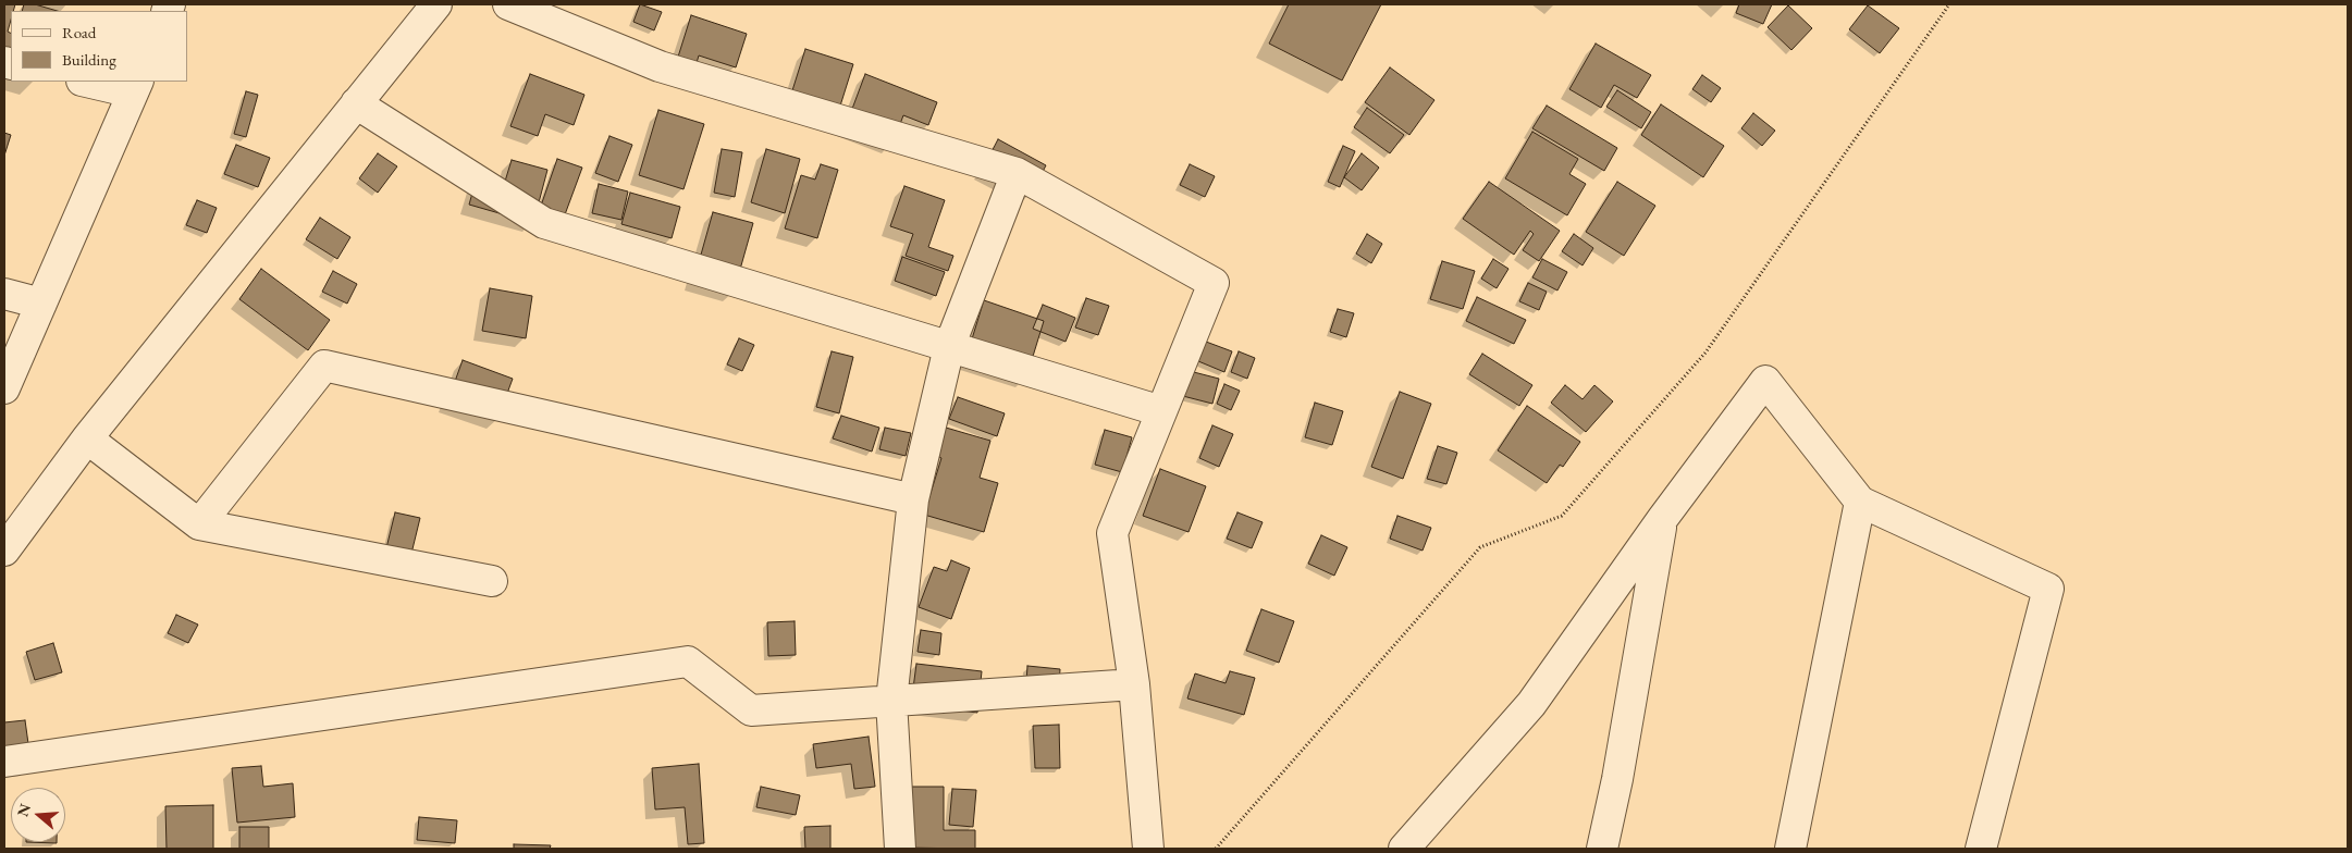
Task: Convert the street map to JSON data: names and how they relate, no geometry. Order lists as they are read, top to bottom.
{
  "legend": ["Road", "Building"],
  "north": "left"
}
